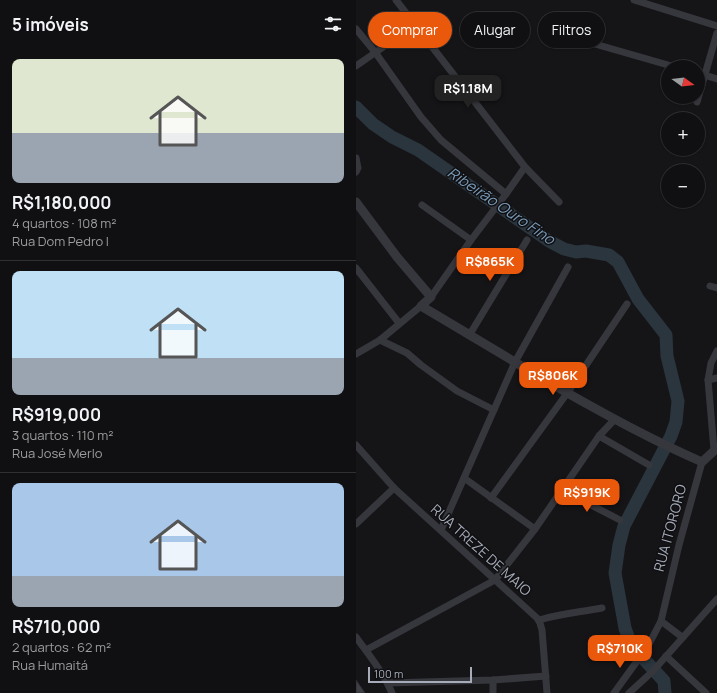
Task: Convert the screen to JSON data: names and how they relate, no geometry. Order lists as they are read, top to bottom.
{
  "streets": {
    "street": ["RUA ITORORO", "RUA TREZE DE MAIO"]
  },
  "water": ["Ribeirão Ouro Fino"],
  "scale_bar": "100 m",
  "north": "right",
  "page": {
    "heading": "5 imóveis",
    "chip": ["Comprar", "Alugar", "Filtros"],
    "list": [
      {
        "name": "R$1,180,000",
        "note": "4 quartos · 108 m² · Rua Dom Pedro I"
      },
      {
        "name": "R$919,000",
        "note": "3 quartos · 110 m² · Rua José Merlo"
      },
      {
        "name": "R$710,000",
        "note": "2 quartos · 62 m² · Rua Humaitá"
      }
    ],
    "map_buttons": ["+", "−"],
    "price": [
      "R$1.18M",
      "R$865K",
      "R$806K",
      "R$919K",
      "R$710K"
    ],
    "scale": "100 m"
  }
}
